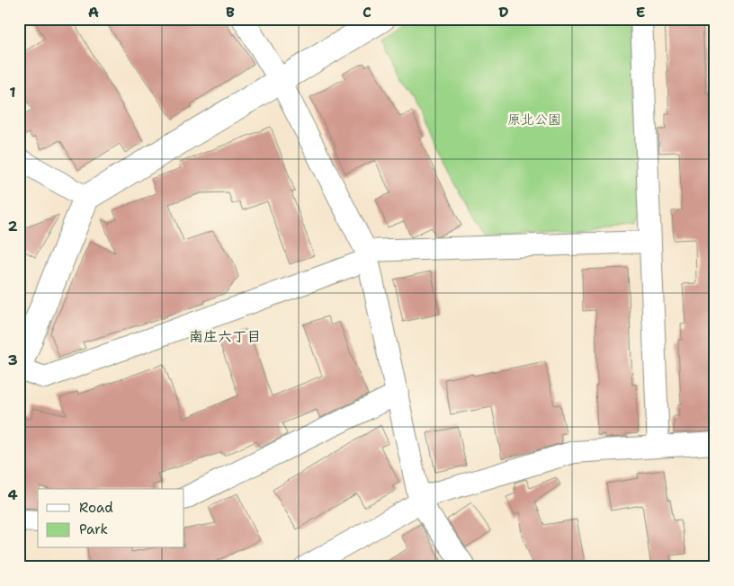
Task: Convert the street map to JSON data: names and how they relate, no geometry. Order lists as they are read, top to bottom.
{
  "districts": ["南庄六丁目"],
  "parks": ["原北公園"],
  "legend": ["Road", "Park"],
  "grid": {
    "columns": [
      "A",
      "B",
      "C",
      "D",
      "E"
    ],
    "rows": [
      "1",
      "2",
      "3",
      "4"
    ]
  }
}
